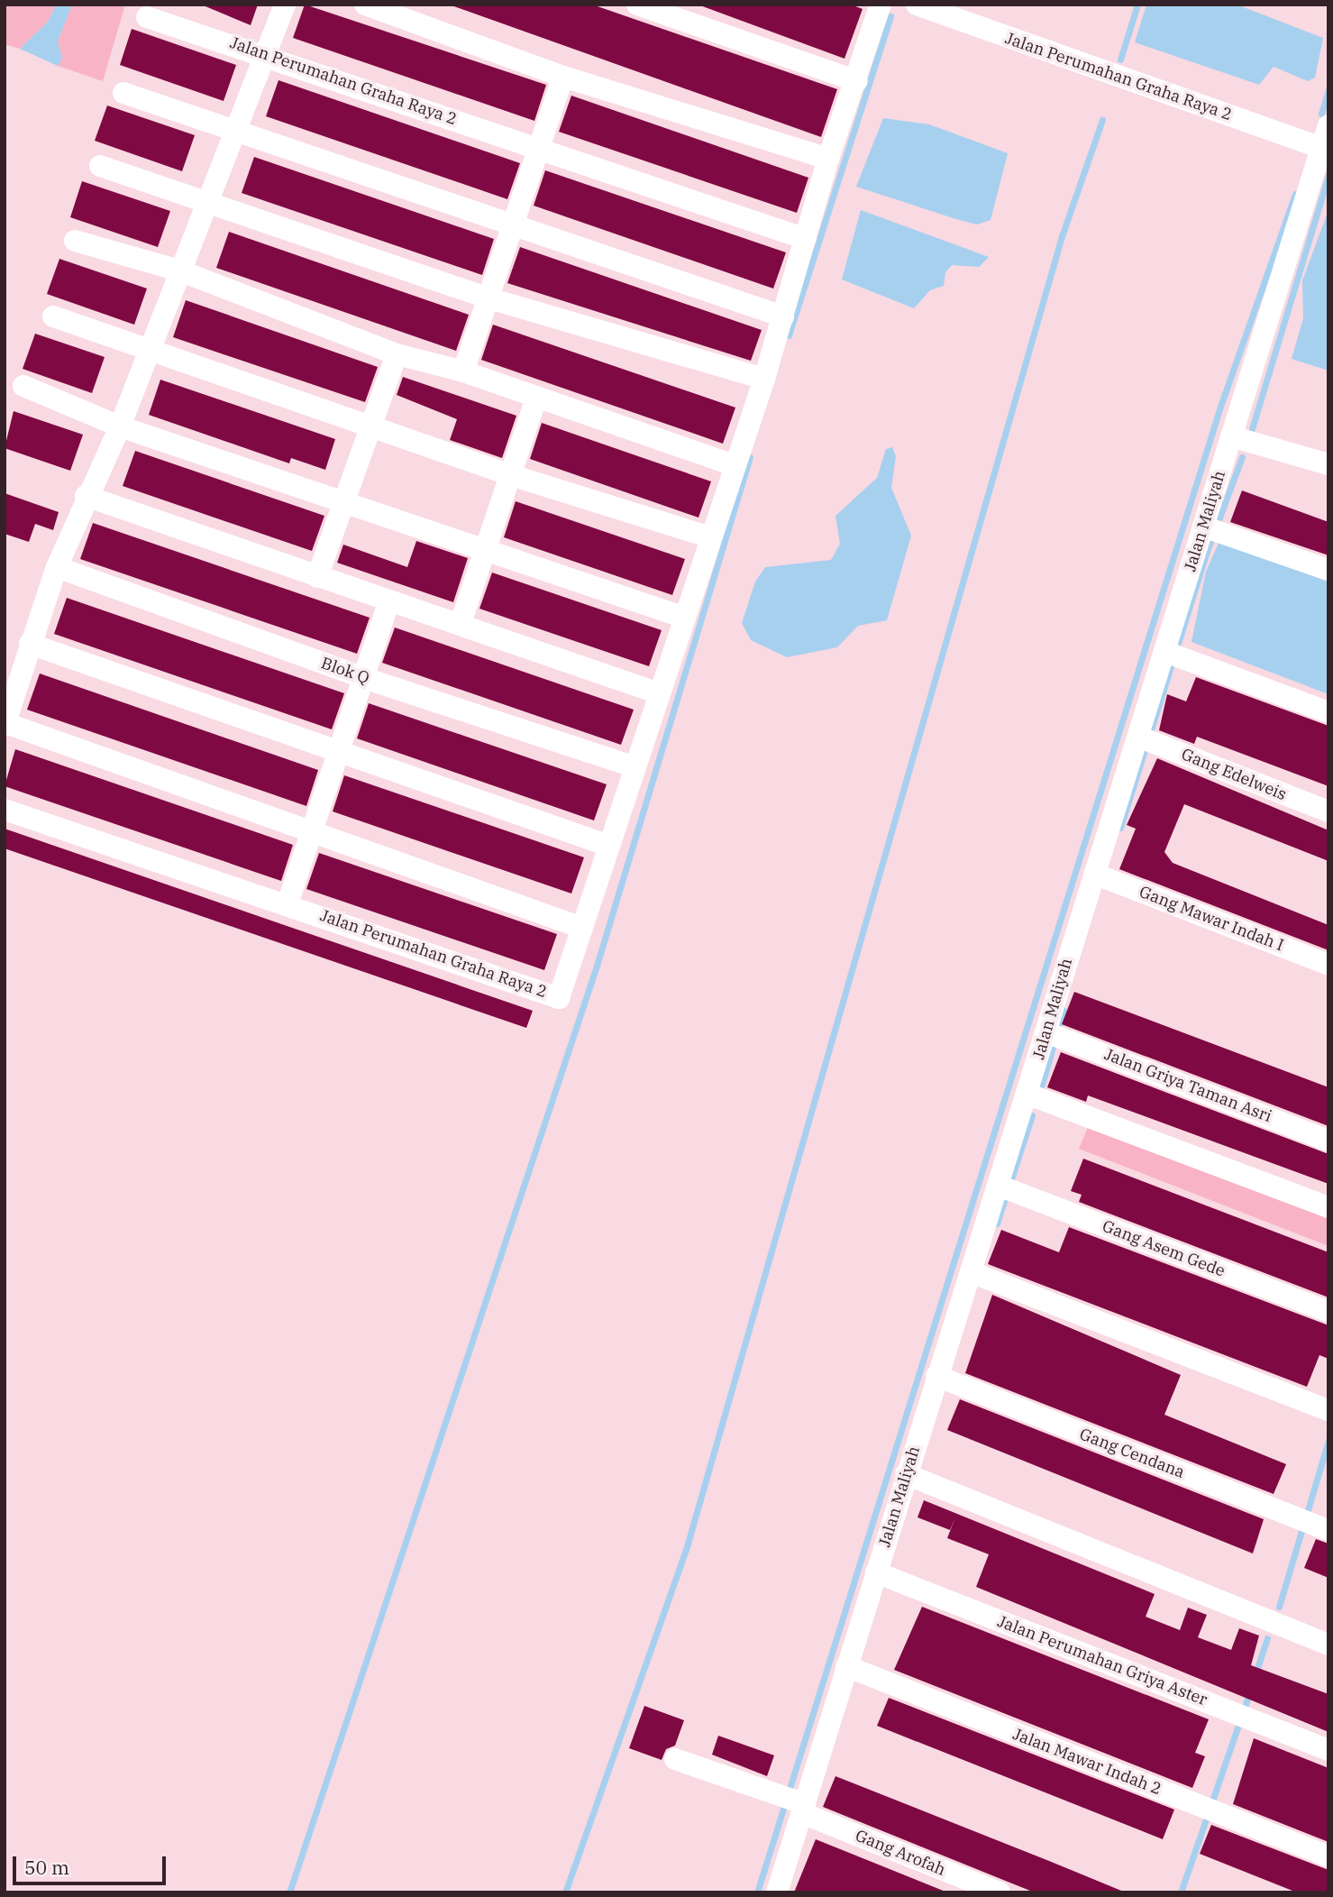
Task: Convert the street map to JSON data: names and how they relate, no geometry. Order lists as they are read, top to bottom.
{
  "streets": {
    "street": [
      "Jalan Perumahan Graha Raya 2",
      "Jalan Maliyah",
      "Blok Q",
      "Gang Edelweis",
      "Gang Mawar Indah I",
      "Jalan Griya Taman Asri",
      "Gang Asem Gede",
      "Gang Cendana",
      "Jalan Perumahan Griya Aster",
      "Jalan Mawar Indah 2",
      "Gang Arofah"
    ]
  },
  "crossings": [
    ["Jalan Perumahan Graha Raya 2", "Jalan Maliyah"],
    ["Jalan Perumahan Graha Raya 2", "Blok Q"],
    ["Jalan Maliyah", "Gang Edelweis"],
    ["Jalan Maliyah", "Gang Mawar Indah I"],
    ["Jalan Maliyah", "Jalan Griya Taman Asri"],
    ["Jalan Maliyah", "Gang Asem Gede"],
    ["Jalan Maliyah", "Gang Cendana"],
    ["Jalan Maliyah", "Jalan Perumahan Griya Aster"],
    ["Jalan Maliyah", "Jalan Mawar Indah 2"],
    ["Jalan Maliyah", "Gang Arofah"]
  ],
  "scale_bar": "50 m"
}
